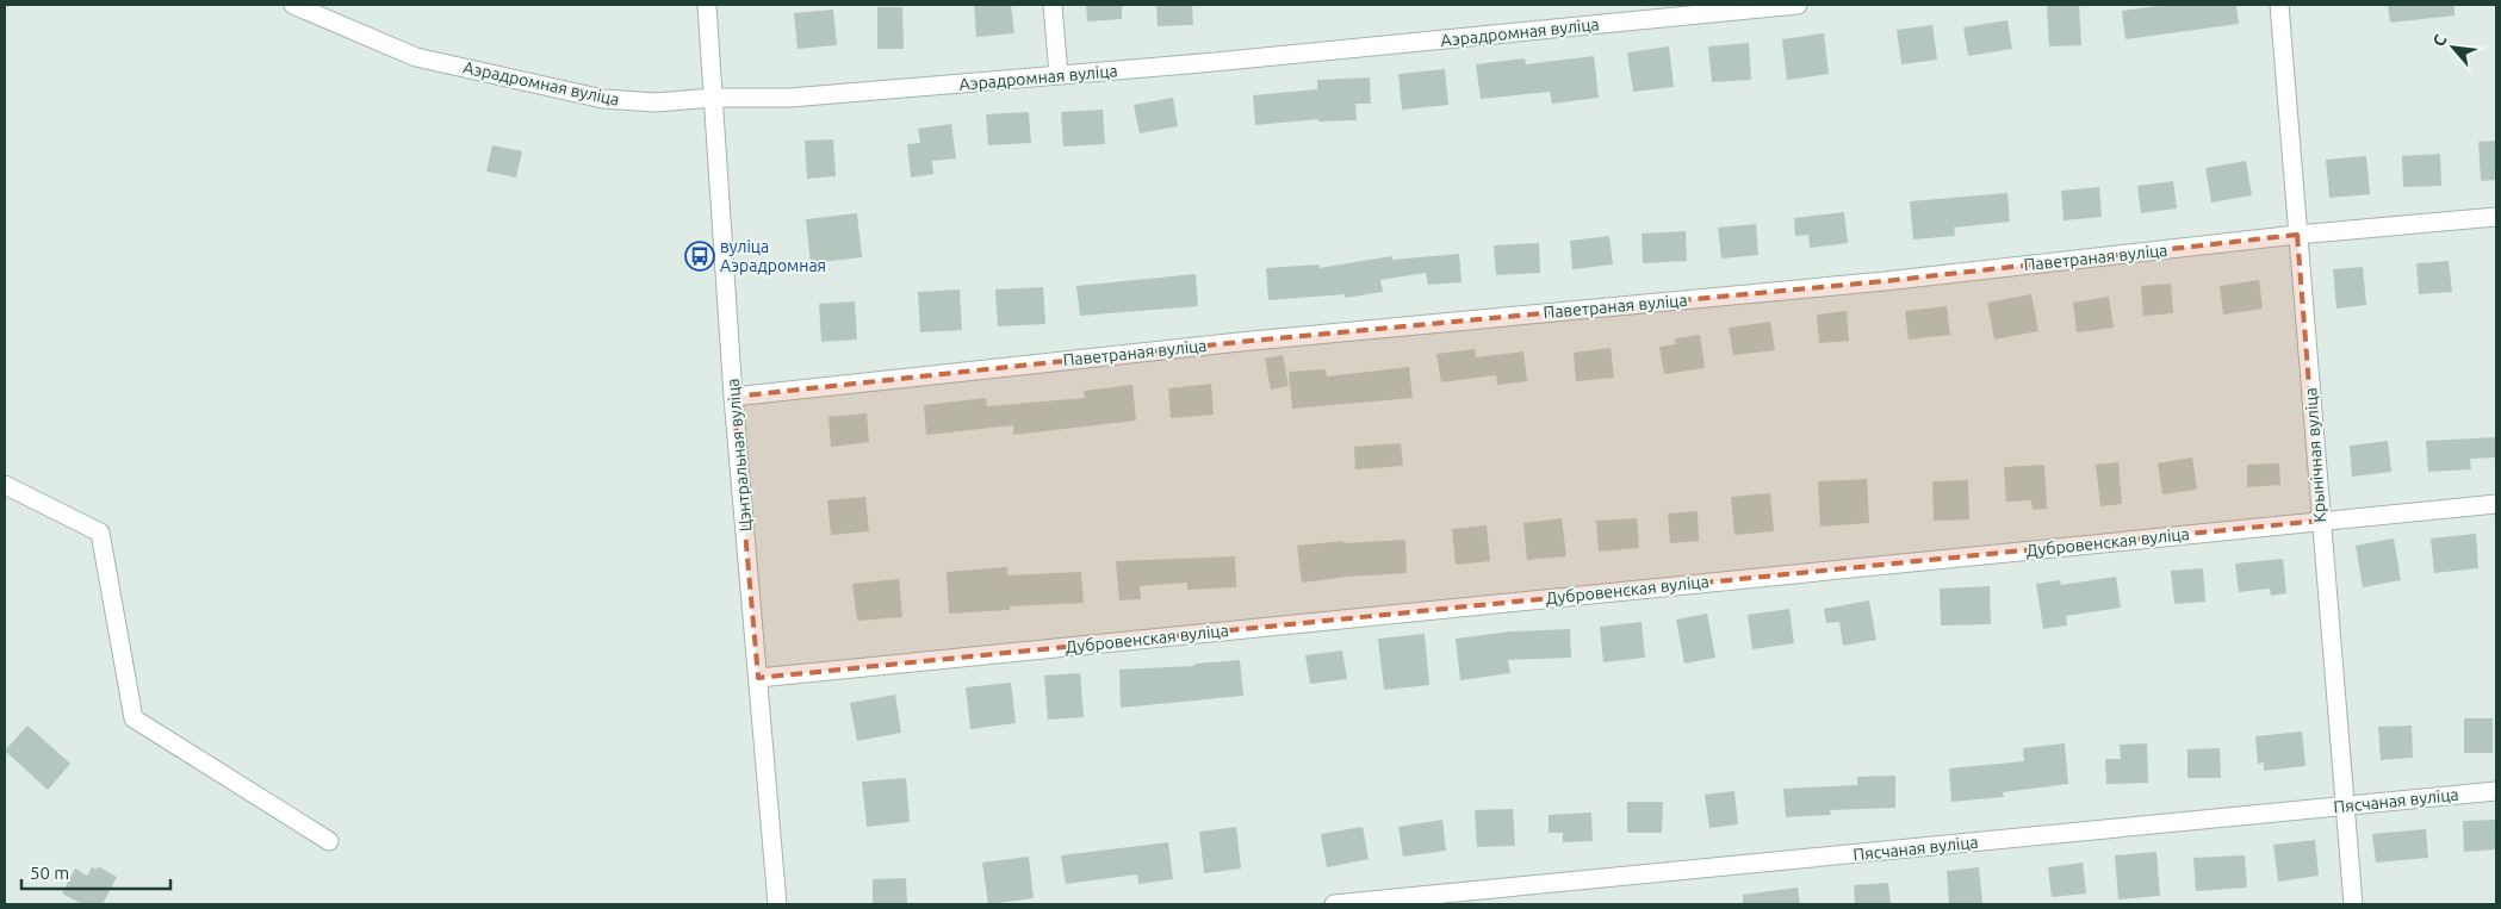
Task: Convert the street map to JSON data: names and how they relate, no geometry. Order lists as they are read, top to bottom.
{
  "streets": {
    "street": [
      "Аэрадромная вуліца",
      "Паветраная вуліца",
      "Цэнтральная вуліца",
      "Крынічная вуліца",
      "Дубровенская вуліца",
      "Пясчаная вуліца"
    ]
  },
  "crossings": [
    ["Аэрадромная вуліца", "Цэнтральная вуліца"],
    ["Паветраная вуліца", "Цэнтральная вуліца"],
    ["Паветраная вуліца", "Крынічная вуліца"],
    ["Цэнтральная вуліца", "Дубровенская вуліца"],
    ["Крынічная вуліца", "Дубровенская вуліца"],
    ["Крынічная вуліца", "Пясчаная вуліца"]
  ],
  "places": {
    "bus stop": ["вуліца Аэрадромная"]
  },
  "scale_bar": "50 m",
  "north": "top left"
}
